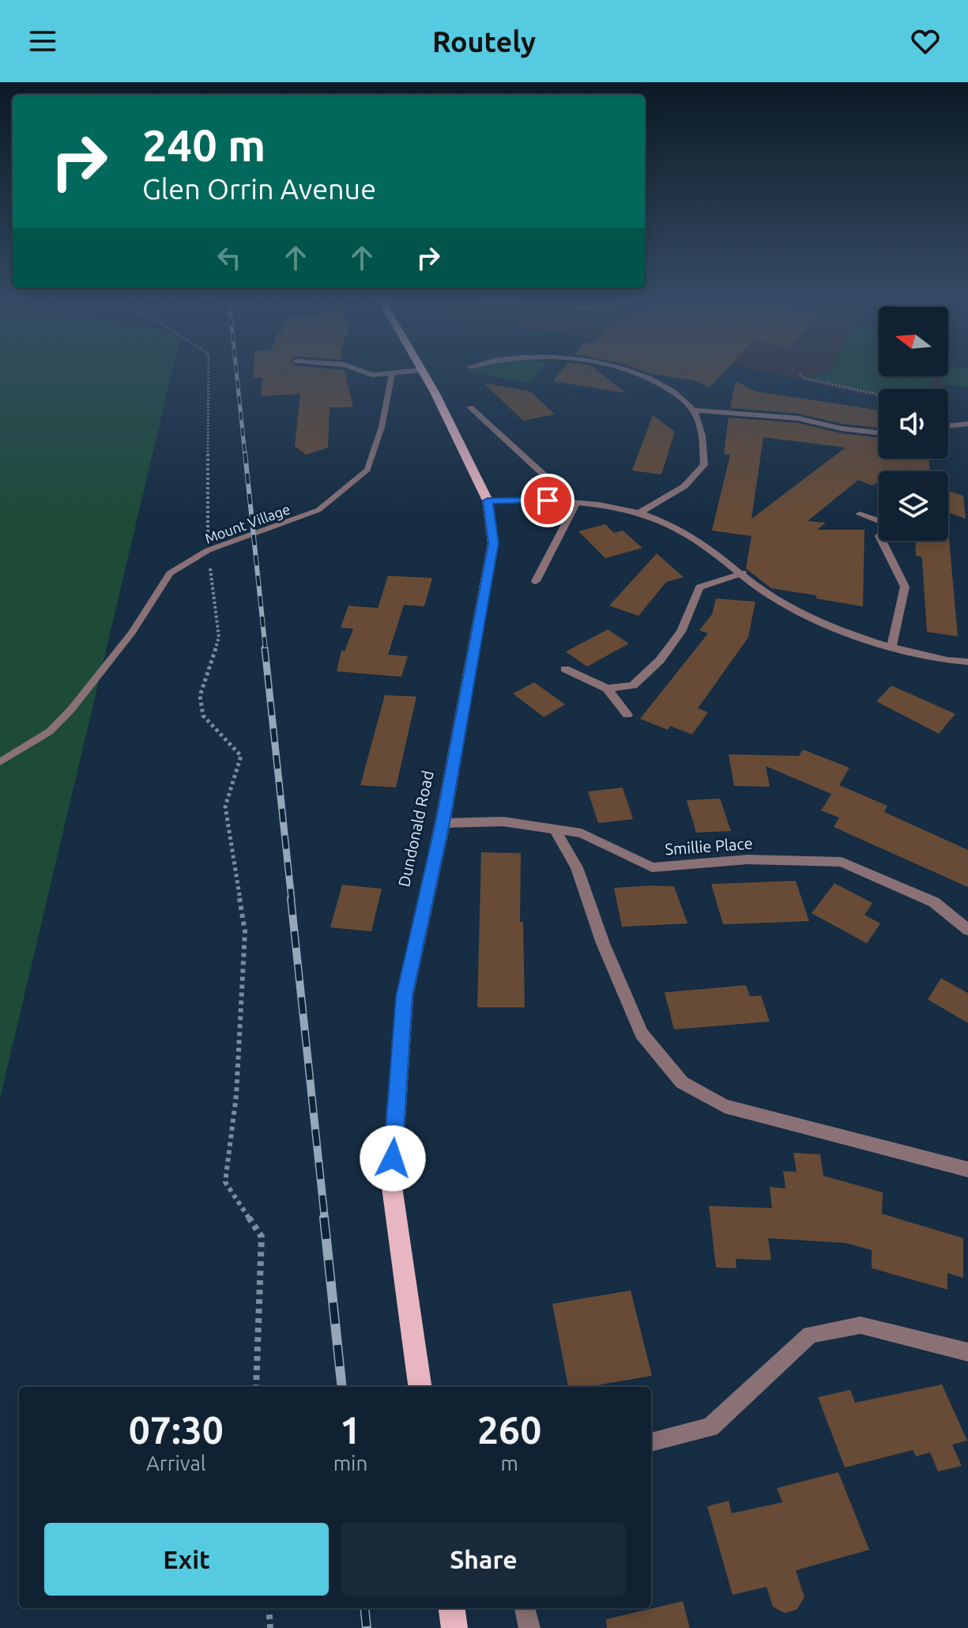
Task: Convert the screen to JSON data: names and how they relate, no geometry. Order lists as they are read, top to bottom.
{
  "streets": {
    "main road": ["Dundonald Road"],
    "street": ["Smillie Place"],
    "lane": ["Mount Village"]
  },
  "crossings": [
    ["Dundonald Road", "Smillie Place"]
  ],
  "north": "left",
  "page": {
    "header": "Routely",
    "turn": ["240 m", "Glen Orrin Avenue"],
    "eta": [
      "07:30",
      "Arrival",
      "1",
      "min",
      "260",
      "m"
    ],
    "buttons": ["Exit", "Share"]
  }
}
